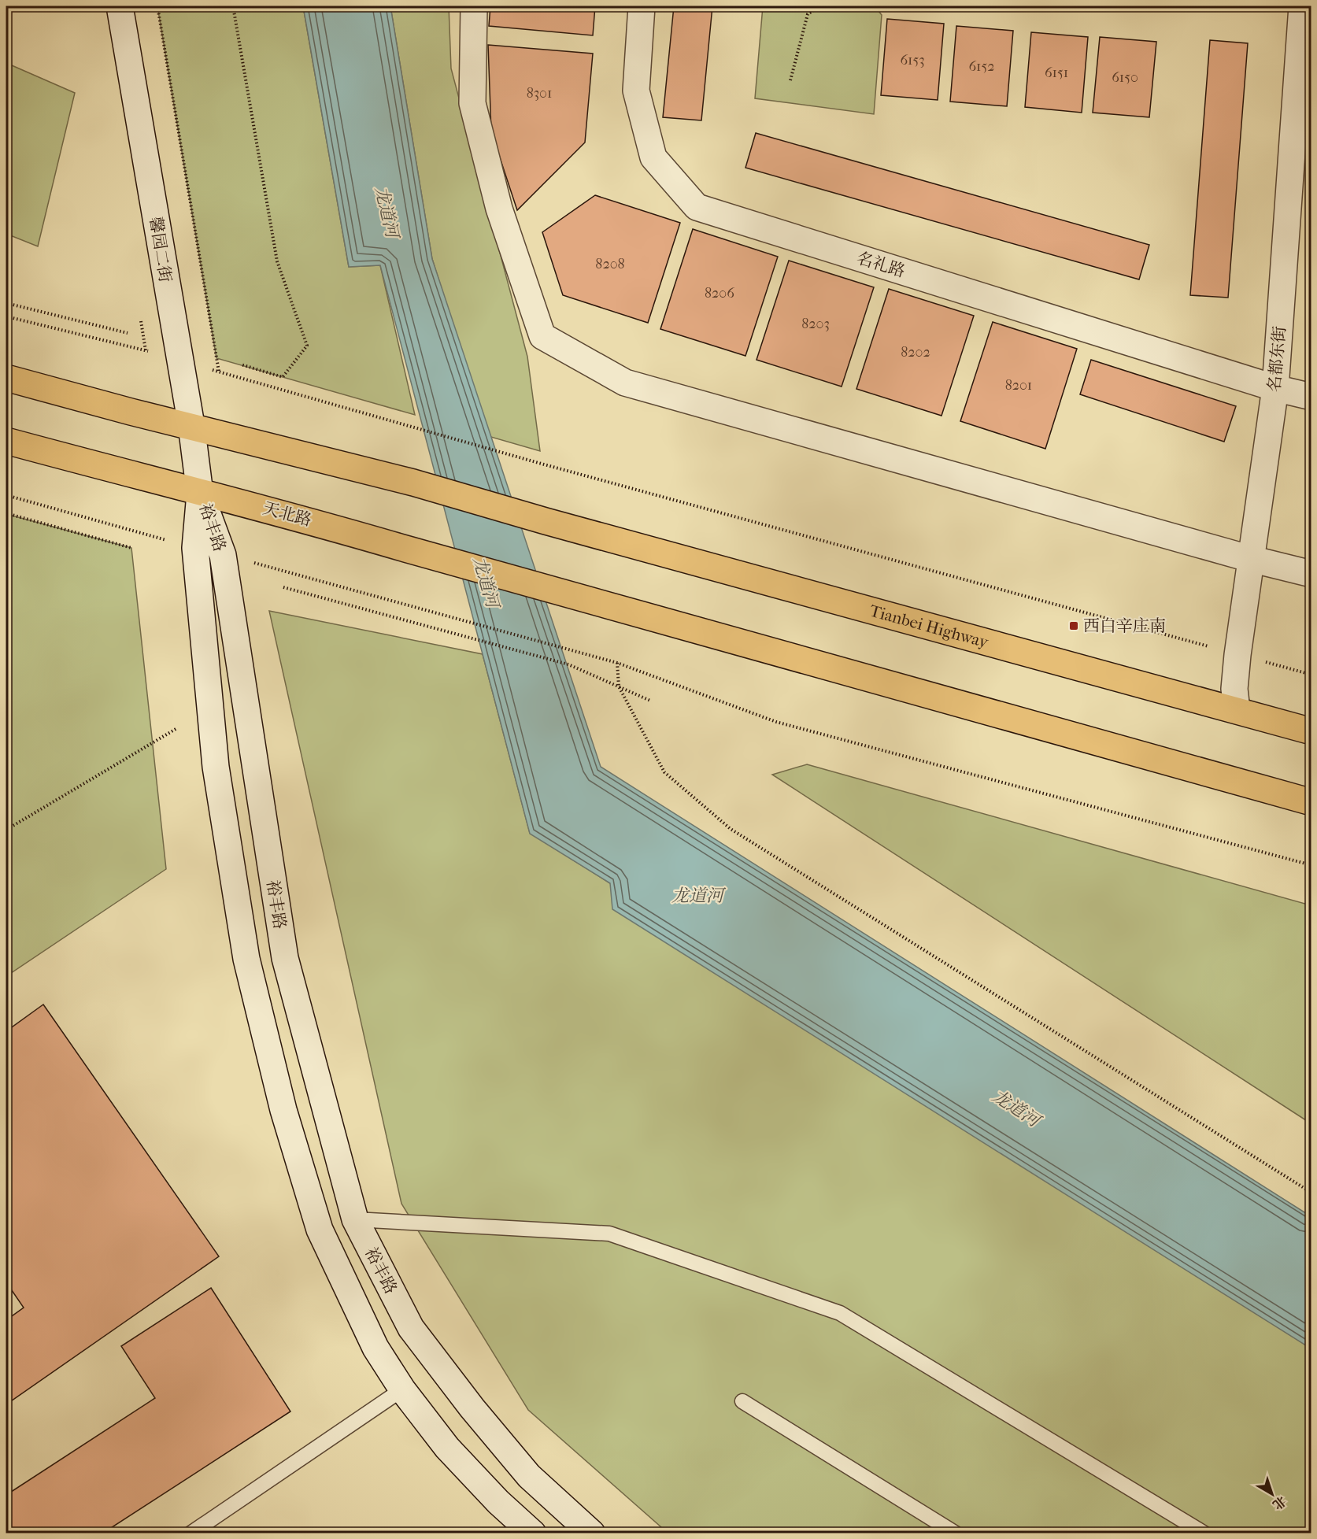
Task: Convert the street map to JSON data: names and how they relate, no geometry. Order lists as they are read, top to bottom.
{
  "streets": {
    "main road": ["天北路", "Tianbei Highway"],
    "street": [
      "馨园二街",
      "名礼路",
      "名都东街",
      "裕丰路"
    ]
  },
  "crossings": [
    ["馨园二街", "天北路"],
    ["馨园二街", "裕丰路"],
    ["馨园二街", "Tianbei Highway"],
    ["名礼路", "名都东街"],
    ["名都东街", "Tianbei Highway"],
    ["天北路", "裕丰路"]
  ],
  "water": ["龙道河"],
  "places": {
    "transit": ["西白辛庄南"]
  },
  "house_numbers": [
    "6153",
    "6152",
    "6151",
    "6150",
    "8301",
    "8208",
    "8206",
    "8203",
    "8202",
    "8201"
  ],
  "north": "bottom right"
}
